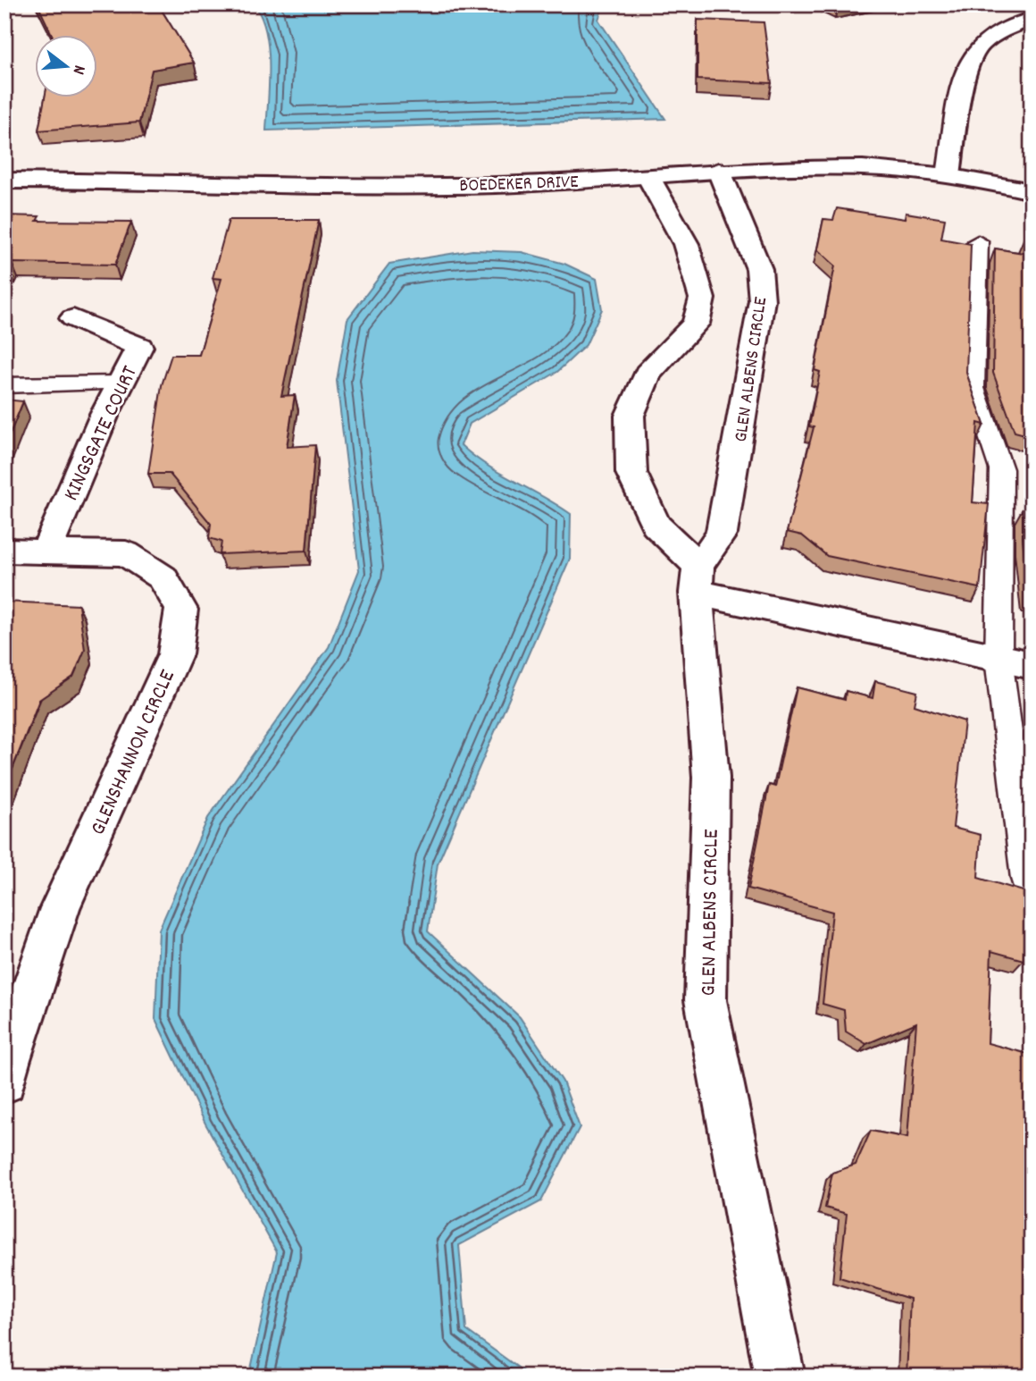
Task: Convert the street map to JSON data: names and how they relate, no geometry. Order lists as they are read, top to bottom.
{
  "streets": {
    "street": [
      "BOEDEKER DRIVE",
      "GLEN ALBENS CIRCLE",
      "KINGSGATE COURT",
      "GLENSHANNON CIRCLE"
    ]
  },
  "crossings": [
    ["BOEDEKER DRIVE", "GLEN ALBENS CIRCLE"],
    ["KINGSGATE COURT", "GLENSHANNON CIRCLE"]
  ],
  "north": "right"
}
